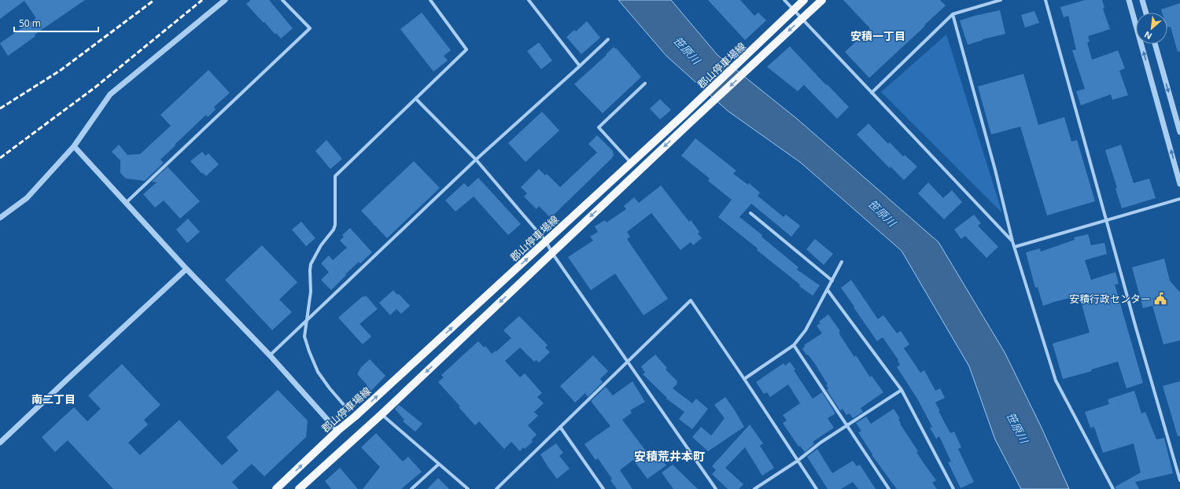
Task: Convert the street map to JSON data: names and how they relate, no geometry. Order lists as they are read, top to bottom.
{
  "streets": {
    "main road": ["郡山停車場線"]
  },
  "districts": ["安積一丁目", "南二丁目", "安積荒井本町"],
  "water": ["笹原川"],
  "places": {
    "public building": ["安積行政センター"]
  },
  "scale_bar": "50 m",
  "north": "bottom left"
}
